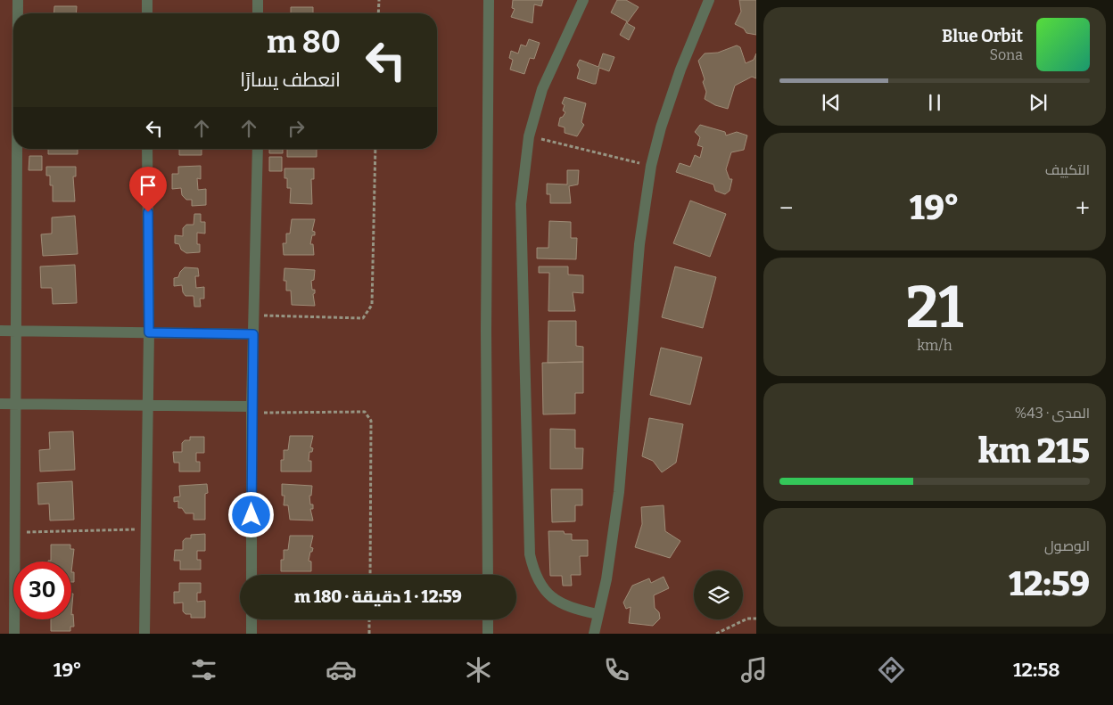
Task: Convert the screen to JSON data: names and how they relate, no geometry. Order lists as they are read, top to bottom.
{
  "page": {
    "turn": ["80 m", "انعطف يسارًا"],
    "song": ["Blue Orbit", "Sona"],
    "tile": [
      "التكييف",
      ["21", "km/h"],
      ["المدى · 43%", "215 km"],
      ["الوصول", "12:59"]
    ],
    "heat": ["−", "19°", "+"],
    "limit": "30",
    "trip": "12:59 · 1 دقيقة · 180 m",
    "tabs": ["12:58", "19°"]
  }
}
